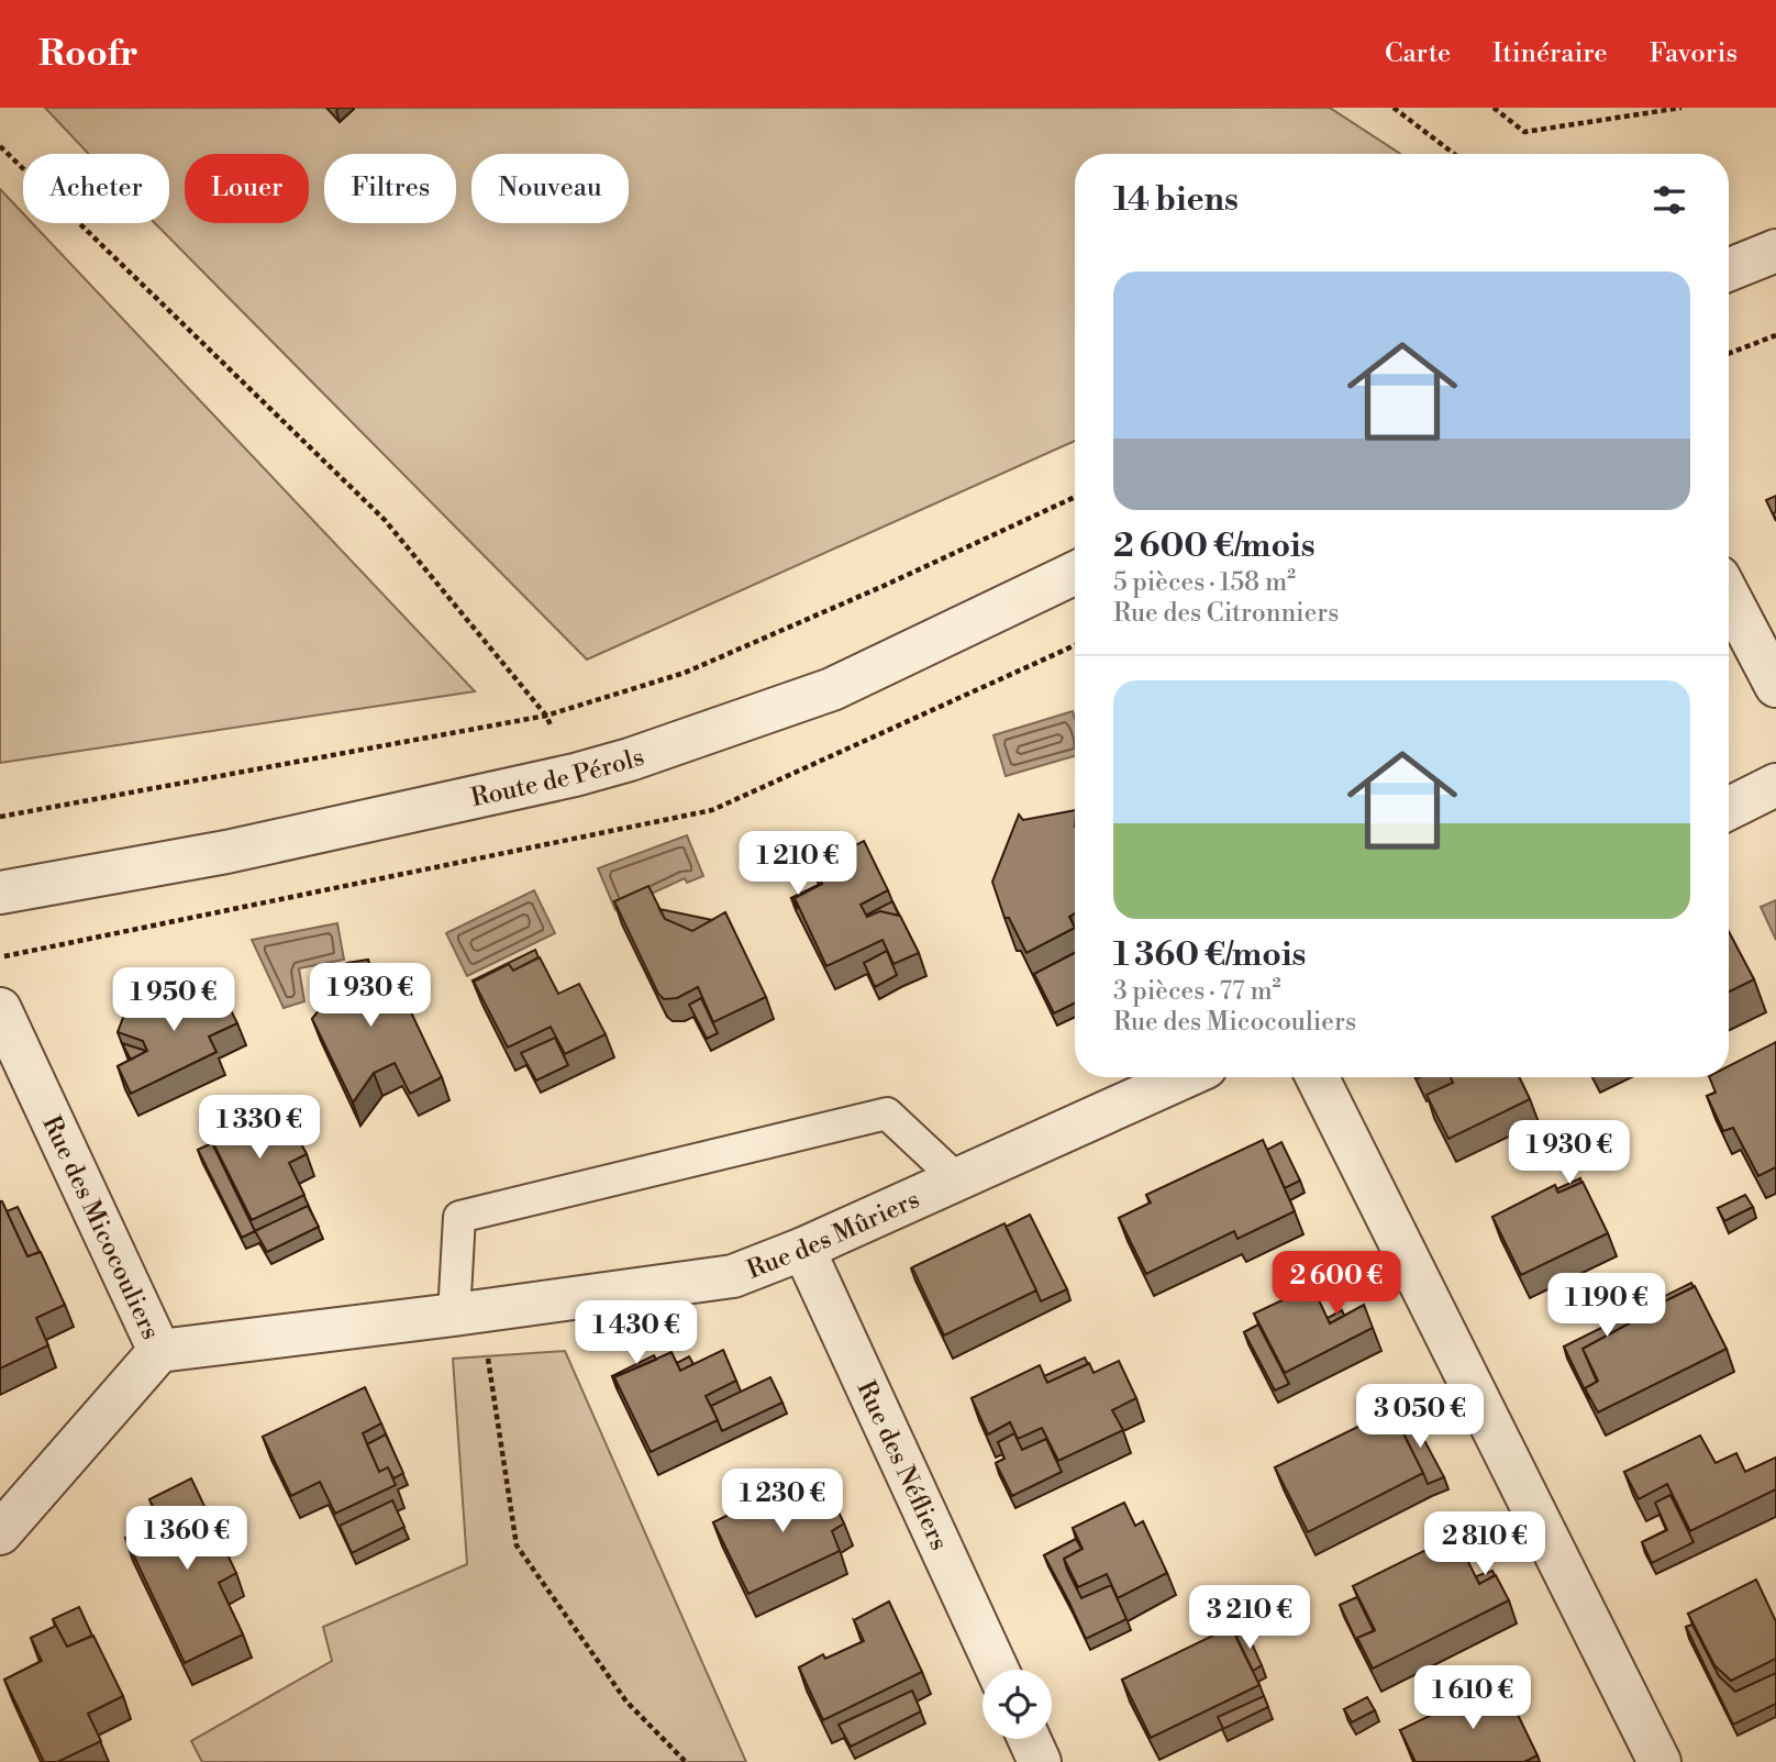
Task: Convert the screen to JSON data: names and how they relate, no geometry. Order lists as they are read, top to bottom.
{
  "streets": {
    "street": [
      "Route de Pérols",
      "Rue des Micocouliers",
      "Rue des Mûriers",
      "Rue des Néfliers"
    ]
  },
  "crossings": [
    ["Rue des Micocouliers", "Rue des Mûriers"],
    ["Rue des Mûriers", "Rue des Néfliers"]
  ],
  "page": {
    "header": "Roofr",
    "nav": ["Carte", "Itinéraire", "Favoris"],
    "chip": [
      "Acheter",
      "Louer",
      "Filtres",
      "Nouveau"
    ],
    "heading": "14 biens",
    "list": [
      {
        "name": "2 600 €/mois",
        "note": "5 pièces · 158 m² · Rue des Citronniers"
      },
      {
        "name": "1 360 €/mois",
        "note": "3 pièces · 77 m² · Rue des Micocouliers"
      }
    ],
    "price": [
      "1 210 €",
      "1 930 €",
      "1 950 €",
      "1 330 €",
      "1 930 €",
      "2 600 €",
      "1 190 €",
      "1 430 €",
      "3 050 €",
      "1 230 €",
      "1 360 €",
      "2 810 €",
      "3 210 €",
      "1 610 €"
    ]
  }
}
